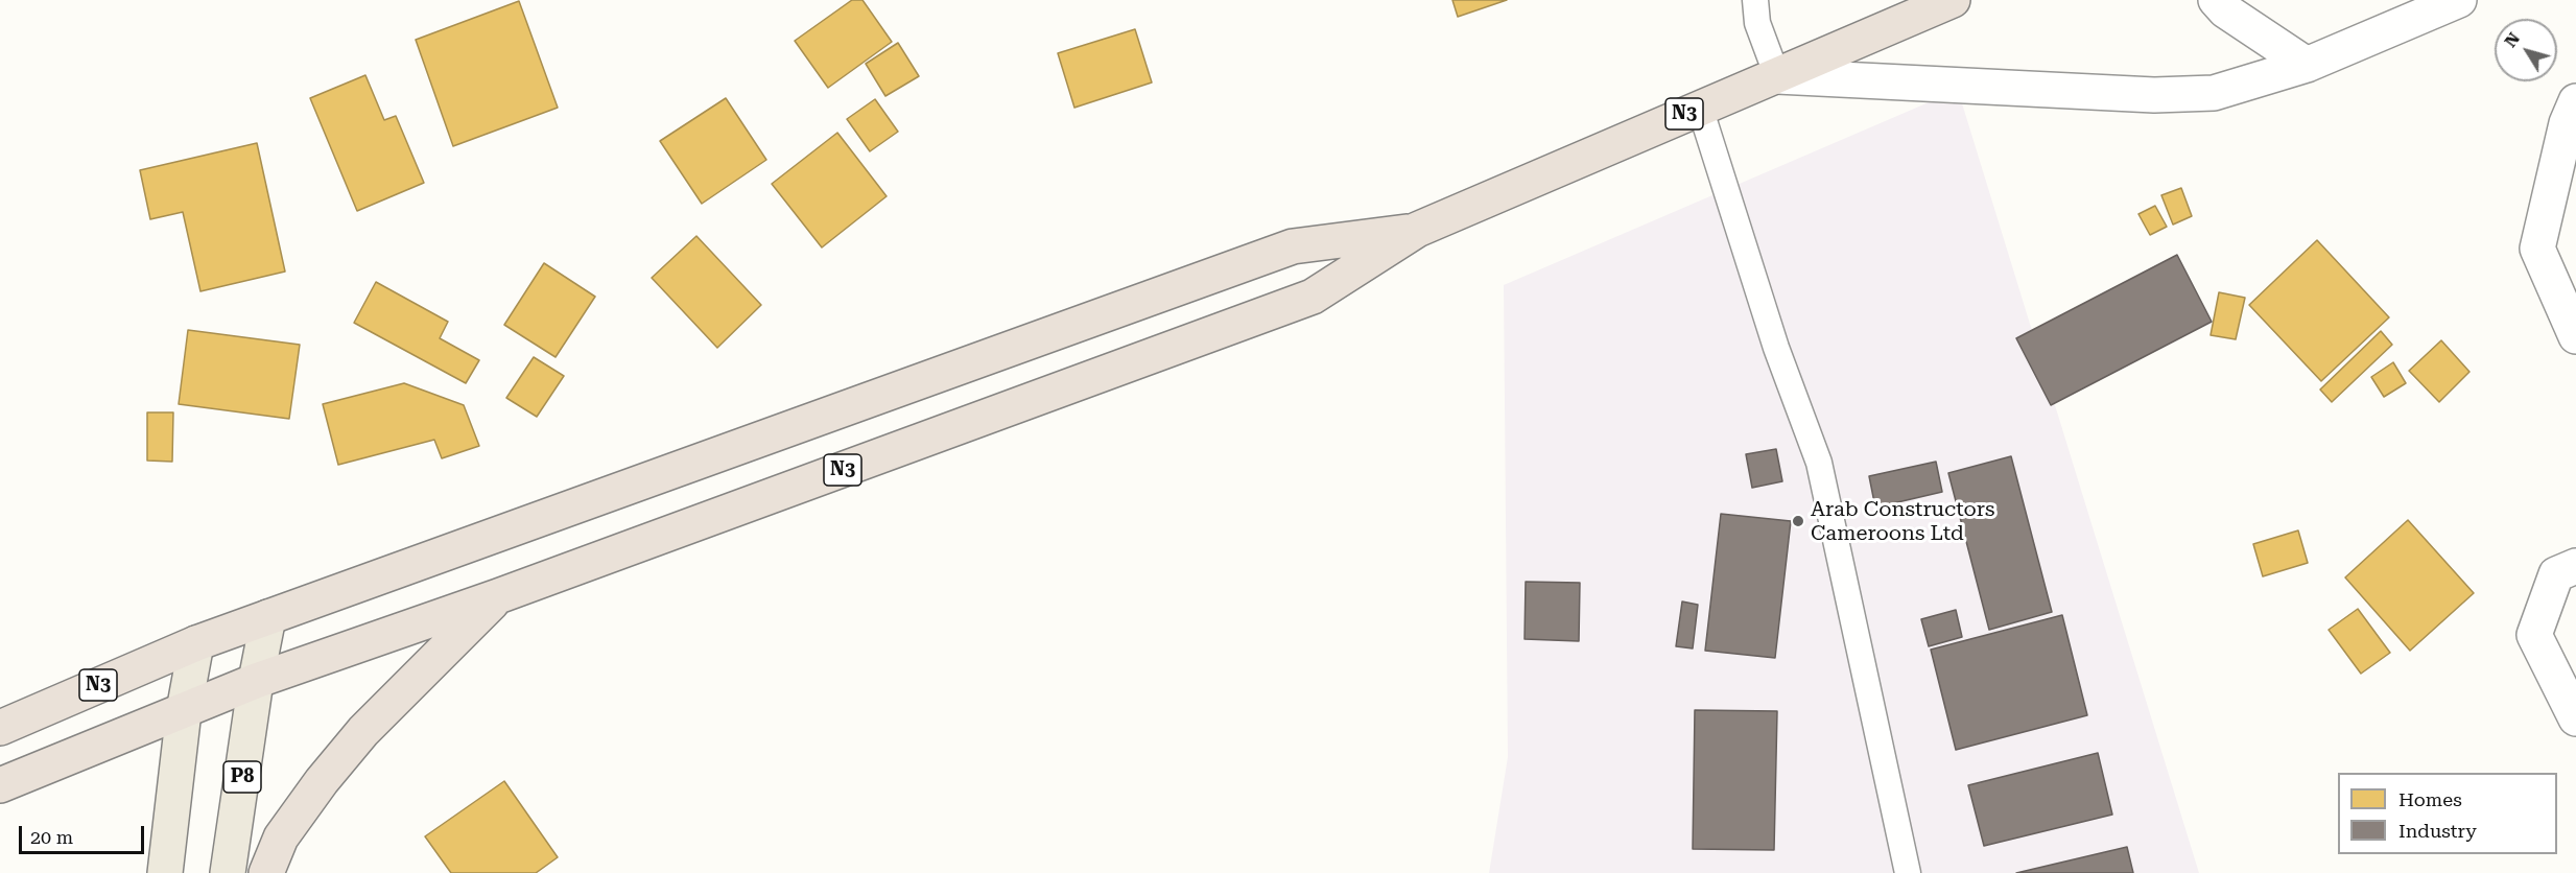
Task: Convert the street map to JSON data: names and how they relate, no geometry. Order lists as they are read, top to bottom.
{
  "streets": {
    "highway": ["N3"],
    "main road": ["P8"]
  },
  "crossings": [
    ["N3", "P8"]
  ],
  "places": ["Arab Constructors Cameroons Ltd"],
  "legend": ["Homes", "Industry"],
  "scale_bar": "20 m",
  "north": "top left"
}
